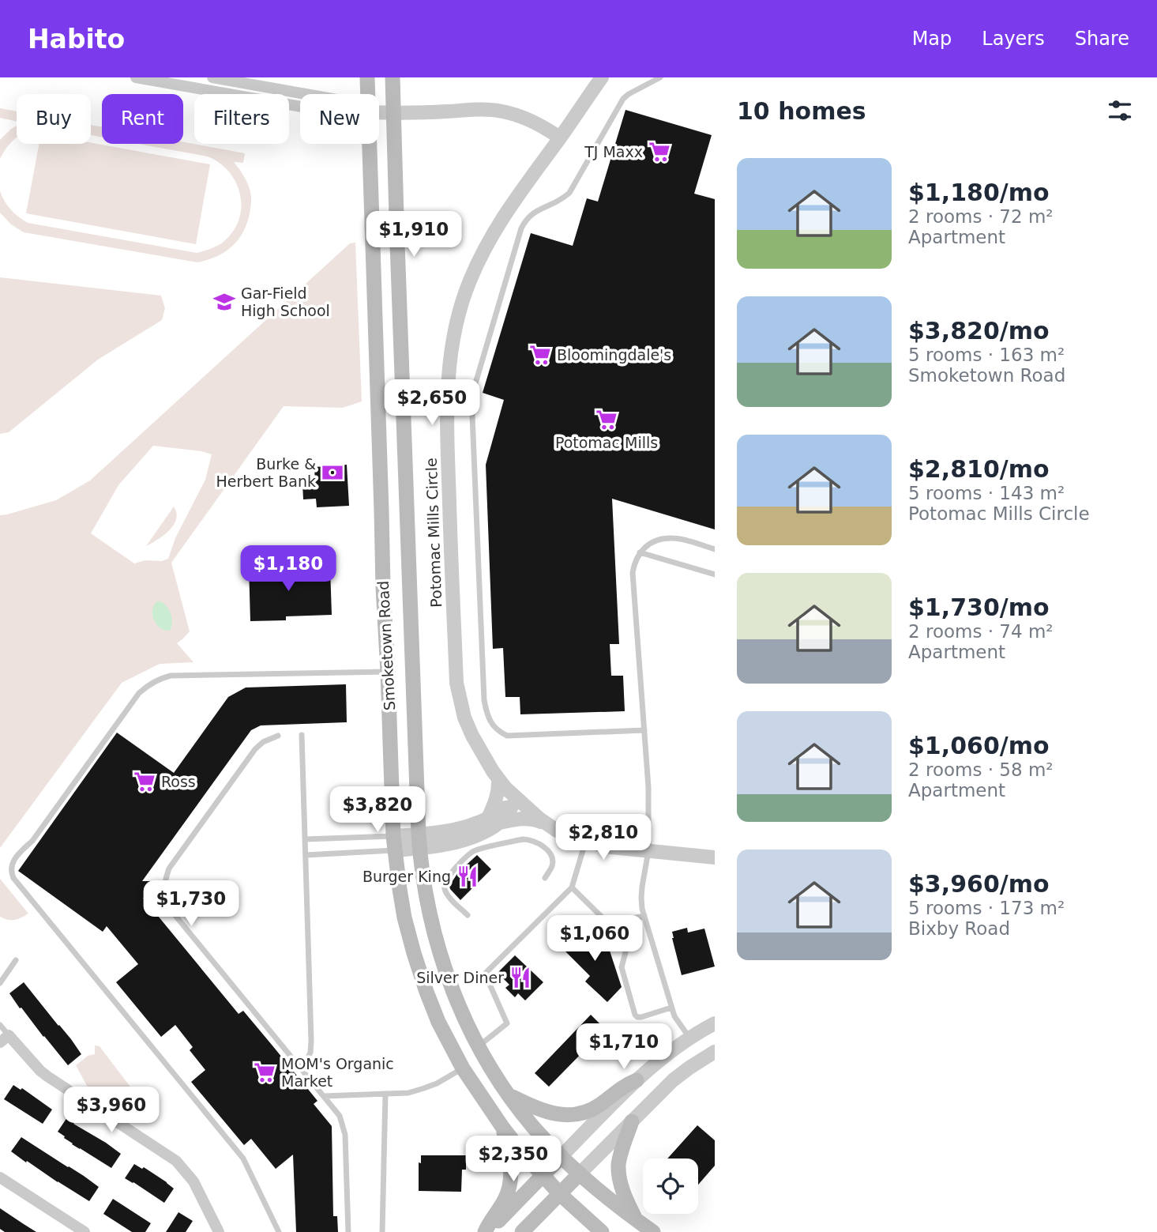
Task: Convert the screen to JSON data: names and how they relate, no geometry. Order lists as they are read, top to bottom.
{
  "streets": {
    "main road": ["Smoketown Road"],
    "street": ["Potomac Mills Circle"]
  },
  "places": {
    "supermarket": [
      "TJ Maxx",
      "Bloomingdale's",
      "Potomac Mills",
      "Ross",
      "MOM's Organic Market"
    ],
    "school or university": ["Gar-Field High School"],
    "bank": ["Burke & Herbert Bank"],
    "restaurant": ["Burger King", "Silver Diner"]
  },
  "page": {
    "header": "Habito",
    "nav": ["Map", "Layers", "Share"],
    "heading": "10 homes",
    "chip": [
      "Buy",
      "Rent",
      "Filters",
      "New"
    ],
    "list": [
      {
        "name": "$1,180/mo",
        "note": "2 rooms · 72 m² · Apartment"
      },
      {
        "name": "$3,820/mo",
        "note": "5 rooms · 163 m² · Smoketown Road"
      },
      {
        "name": "$2,810/mo",
        "note": "5 rooms · 143 m² · Potomac Mills Circle"
      },
      {
        "name": "$1,730/mo",
        "note": "2 rooms · 74 m² · Apartment"
      },
      {
        "name": "$1,060/mo",
        "note": "2 rooms · 58 m² · Apartment"
      },
      {
        "name": "$3,960/mo",
        "note": "5 rooms · 173 m² · Bixby Road"
      }
    ],
    "price": [
      "$1,910",
      "$2,650",
      "$1,180",
      "$3,820",
      "$2,810",
      "$1,730",
      "$1,060",
      "$1,710",
      "$3,960",
      "$2,350"
    ]
  }
}
